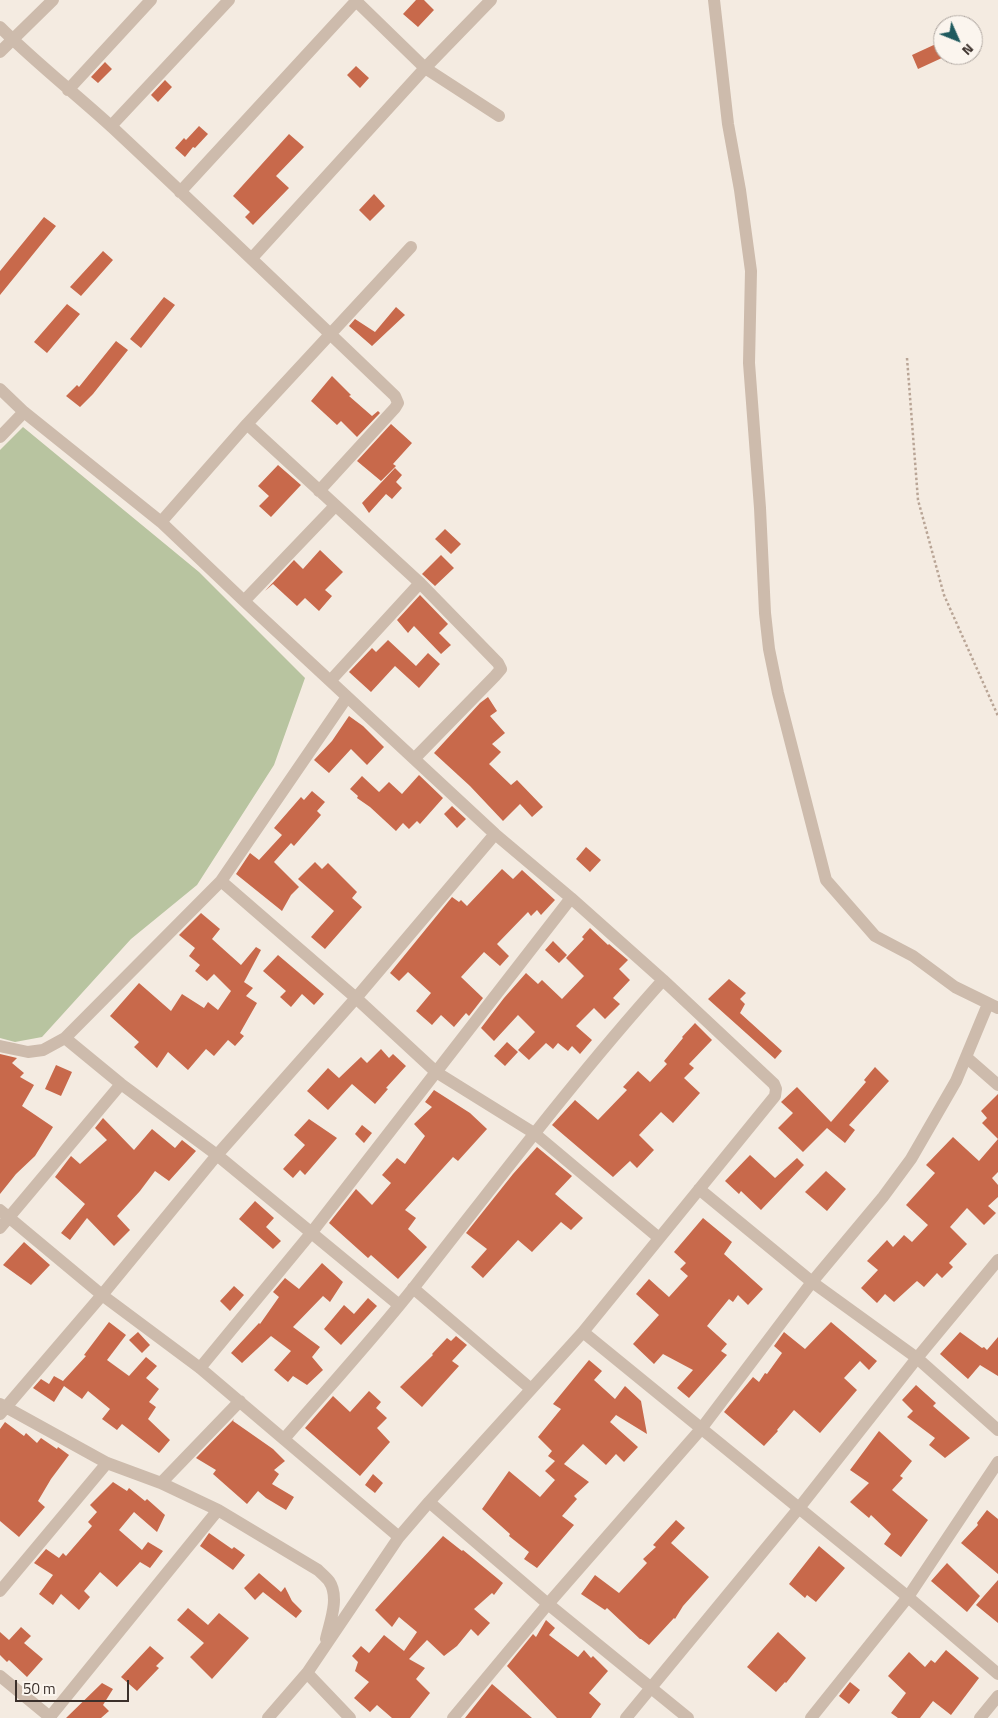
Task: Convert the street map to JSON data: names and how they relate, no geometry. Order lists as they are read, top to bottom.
{
  "scale_bar": "50 m",
  "north": "bottom right"
}
